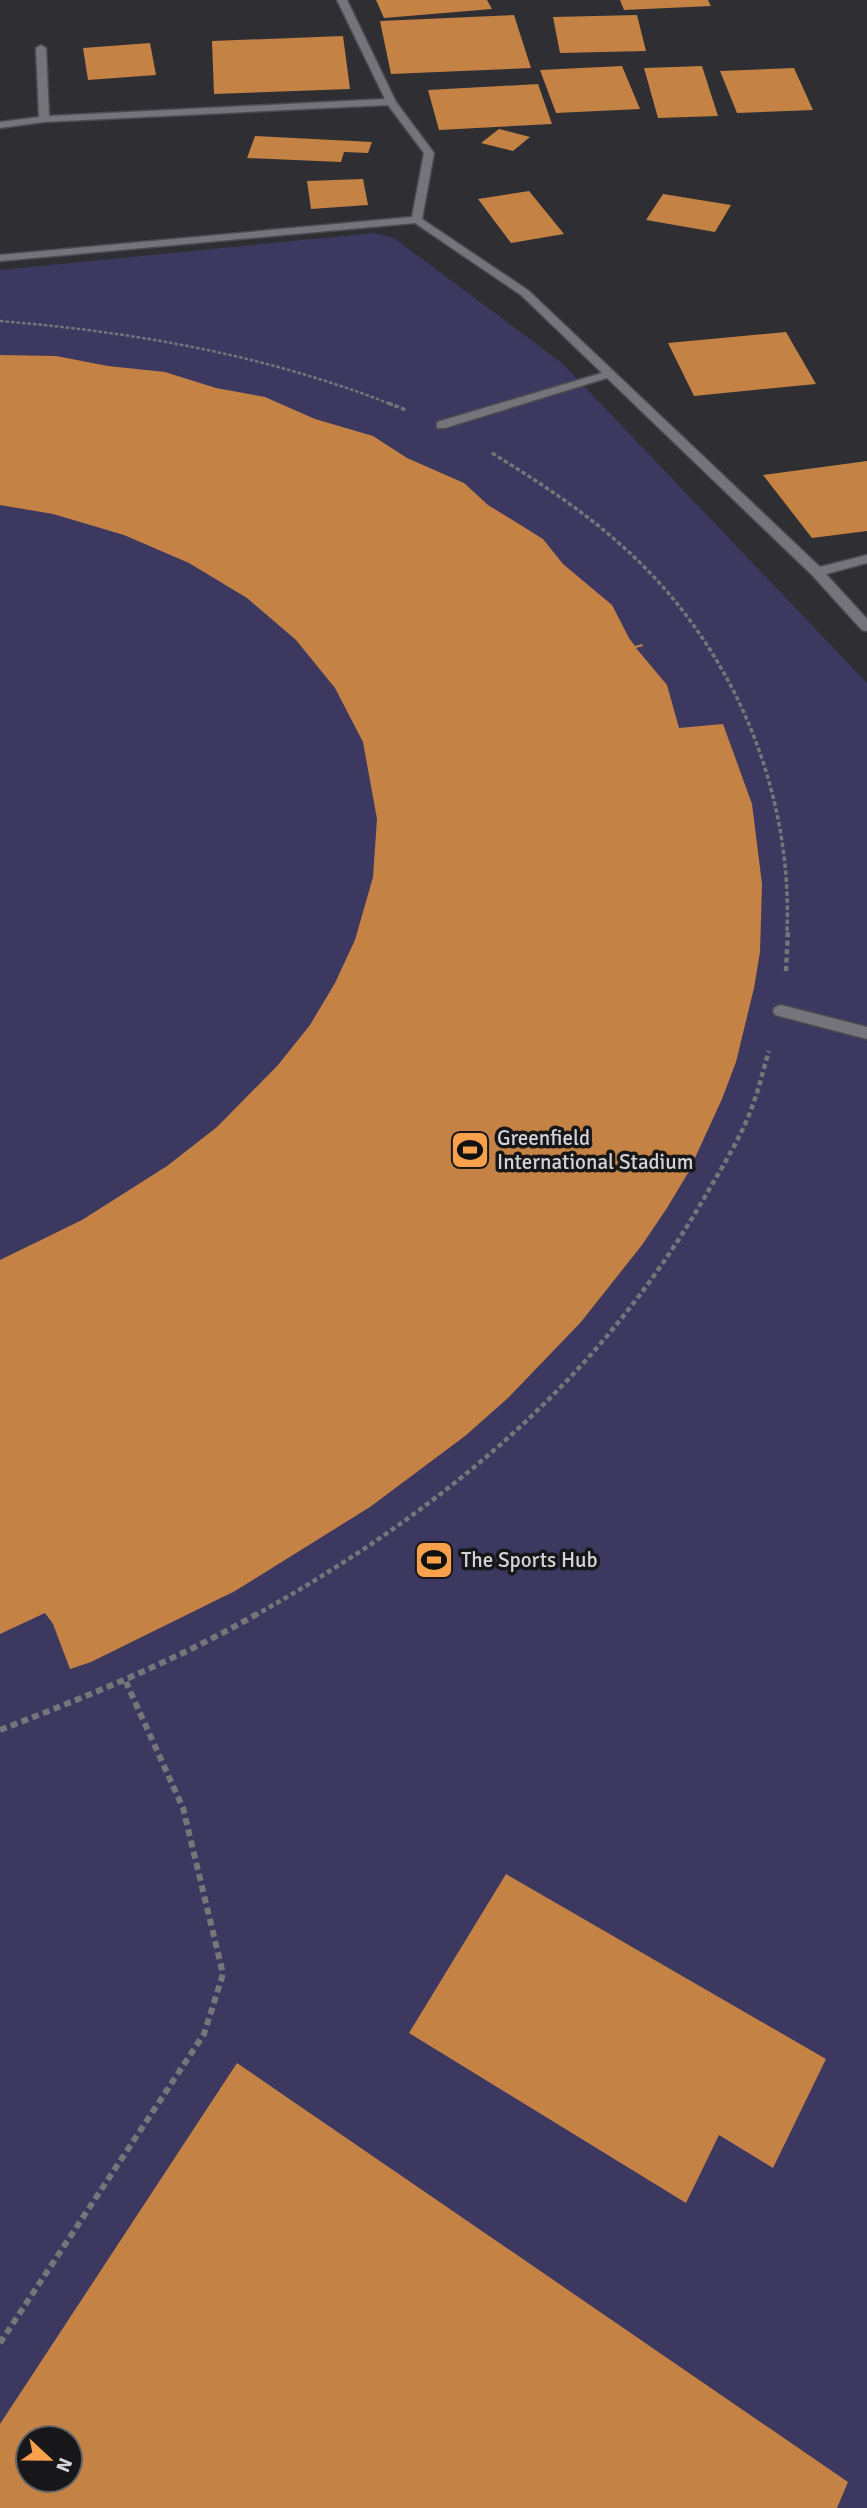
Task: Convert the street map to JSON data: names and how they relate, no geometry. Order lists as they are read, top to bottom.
{
  "places": {
    "sports": ["Greenfield International Stadium", "The Sports Hub"]
  },
  "north": "right"
}
